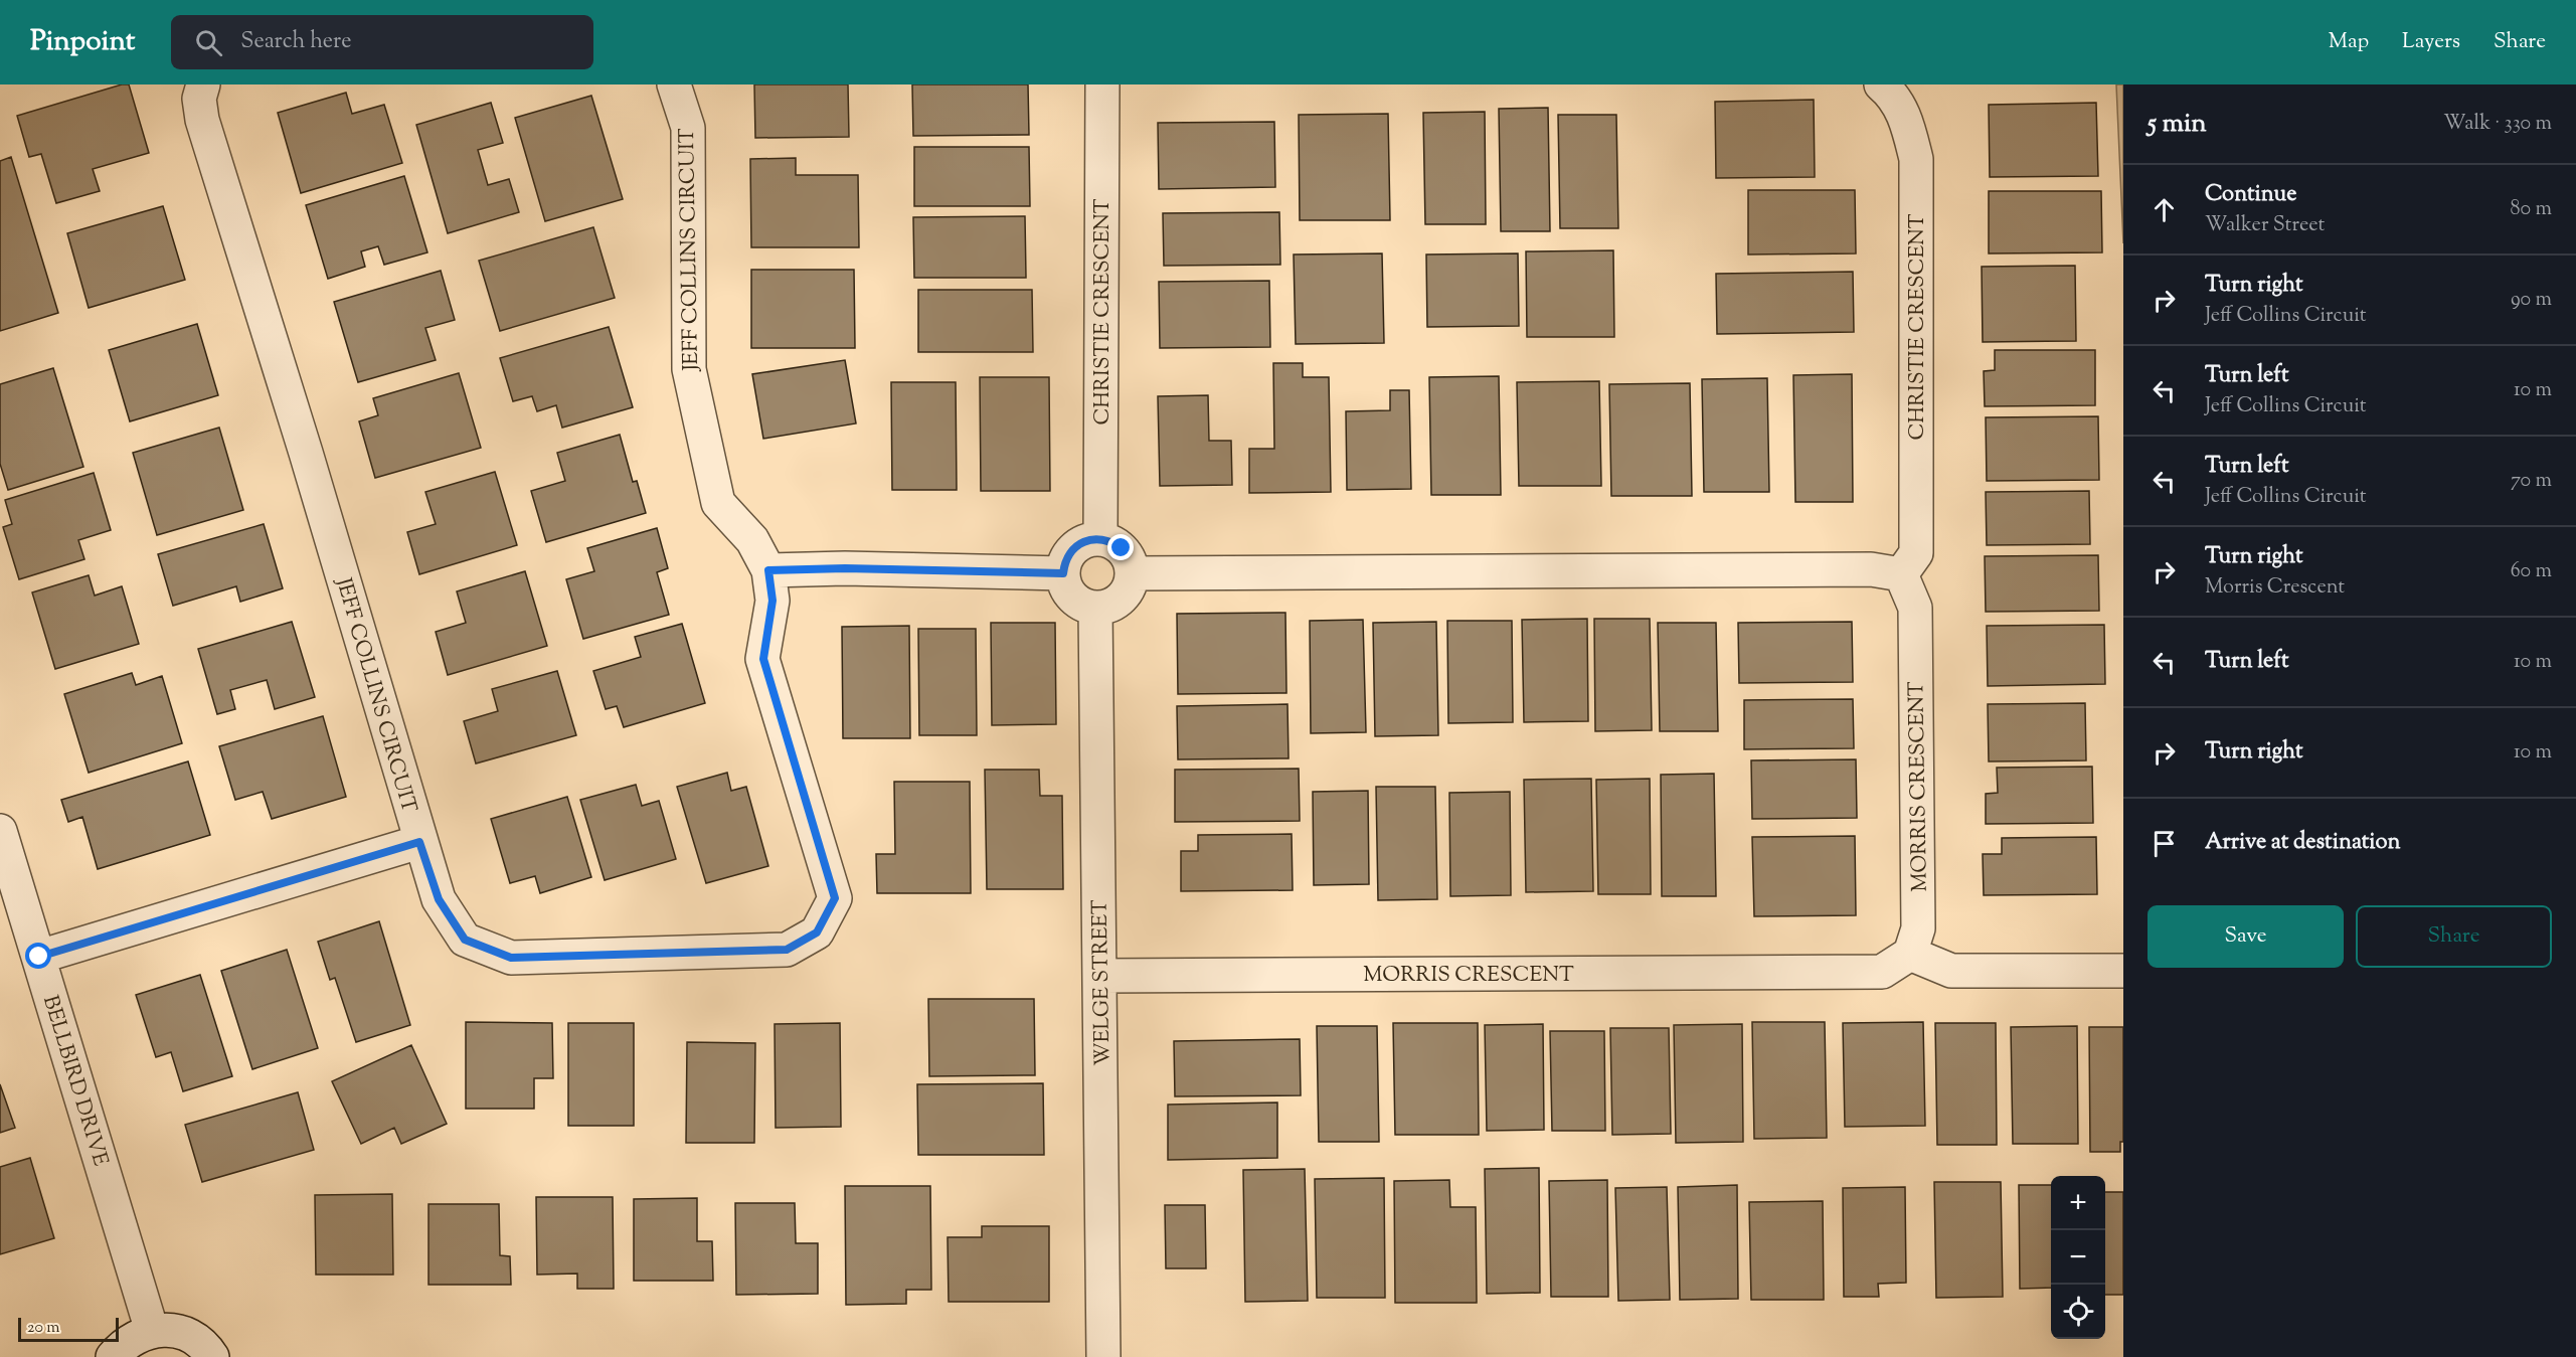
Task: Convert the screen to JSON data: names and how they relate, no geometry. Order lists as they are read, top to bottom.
{
  "streets": {
    "street": [
      "JEFF COLLINS CIRCUIT",
      "CHRISTIE CRESCENT",
      "MORRIS CRESCENT",
      "WELGE STREET",
      "BELLBIRD DRIVE"
    ]
  },
  "crossings": [
    ["CHRISTIE CRESCENT", "MORRIS CRESCENT"],
    ["CHRISTIE CRESCENT", "WELGE STREET"],
    ["MORRIS CRESCENT", "WELGE STREET"]
  ],
  "scale_bar": "20 m",
  "page": {
    "header": "Pinpoint",
    "search": "Search here",
    "nav": ["Map", "Layers", "Share"],
    "heading": ["5 min", "Walk · 330 m"],
    "list": [
      ["Continue", "Walker Street", "80 m"],
      ["Turn right", "Jeff Collins Circuit", "90 m"],
      ["Turn left", "Jeff Collins Circuit", "10 m"],
      ["Turn left", "Jeff Collins Circuit", "70 m"],
      ["Turn right", "Morris Crescent", "60 m"],
      ["Turn left", "10 m"],
      ["Turn right", "10 m"],
      "Arrive at destination"
    ],
    "buttons": ["Save", "Share"],
    "map_buttons": ["+", "−"],
    "scale": "20 m"
  }
}
